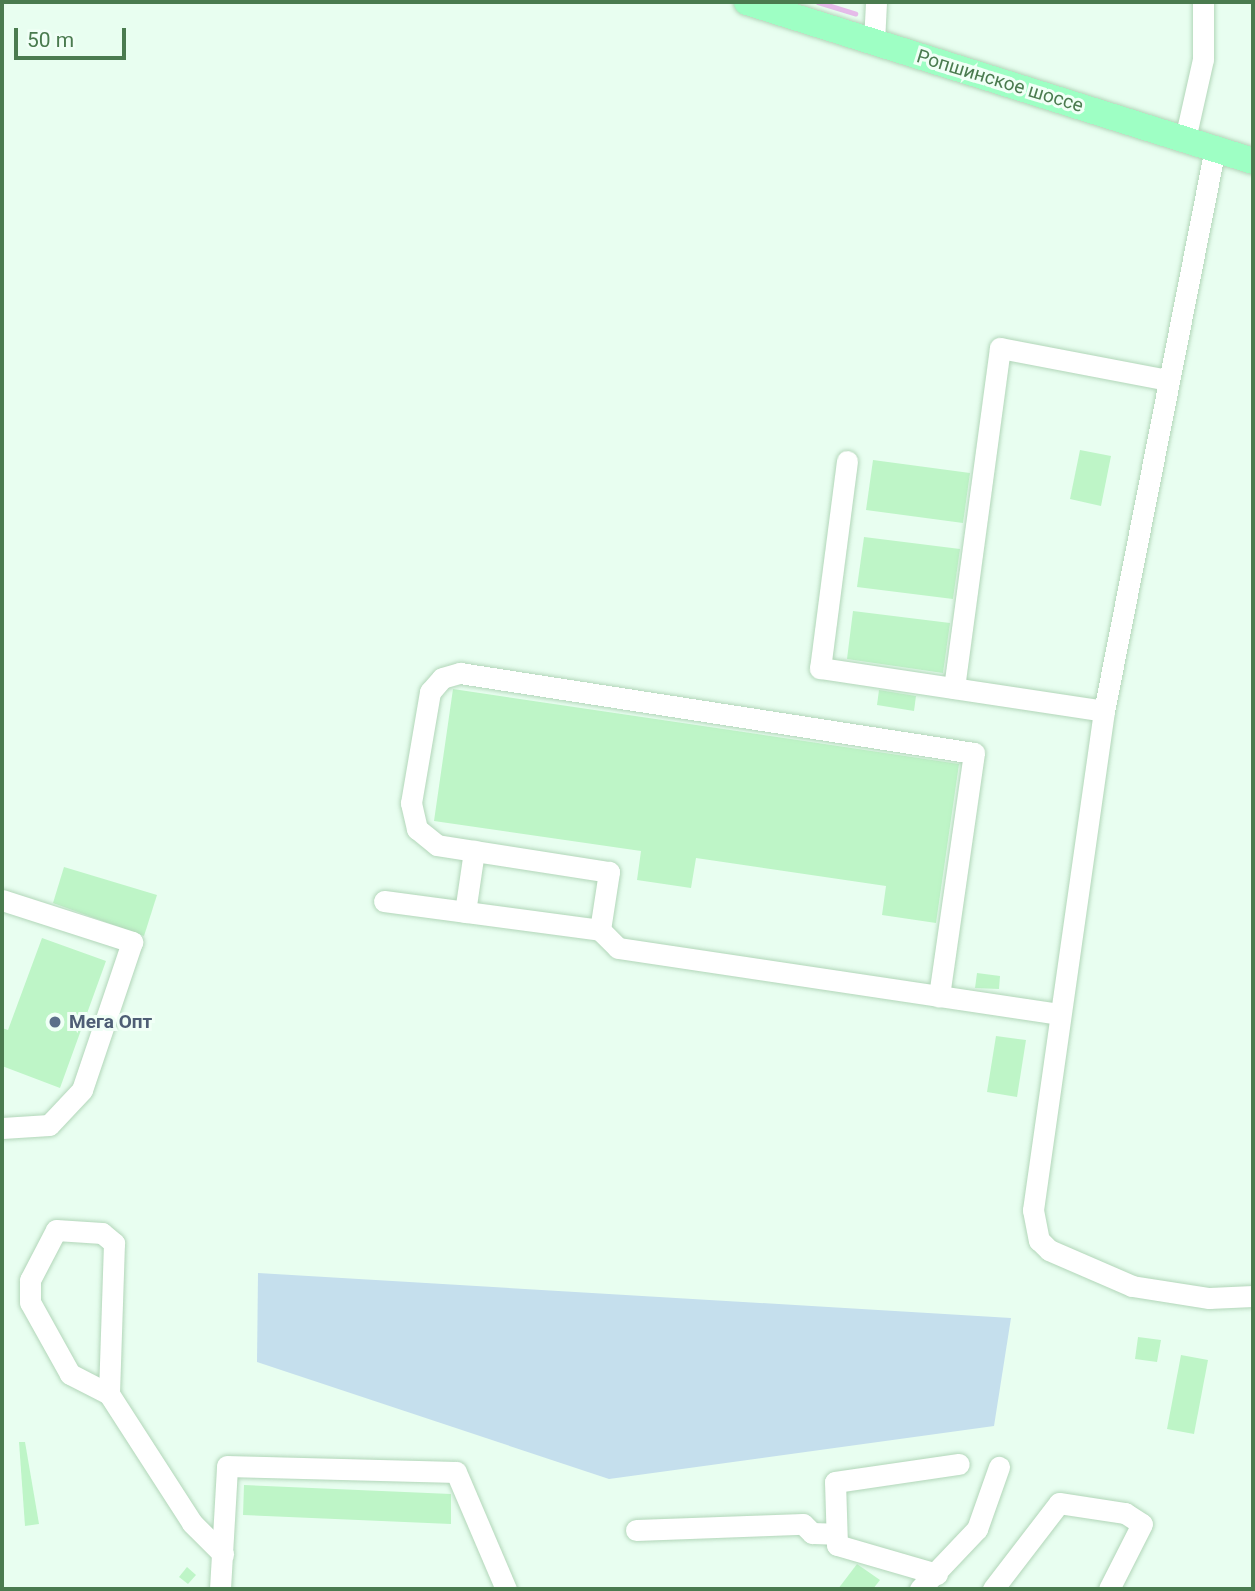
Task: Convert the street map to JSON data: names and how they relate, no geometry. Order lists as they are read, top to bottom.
{
  "streets": {
    "main road": ["Ропшинское шоссе"]
  },
  "places": ["Мега Опт"],
  "scale_bar": "50 m"
}
